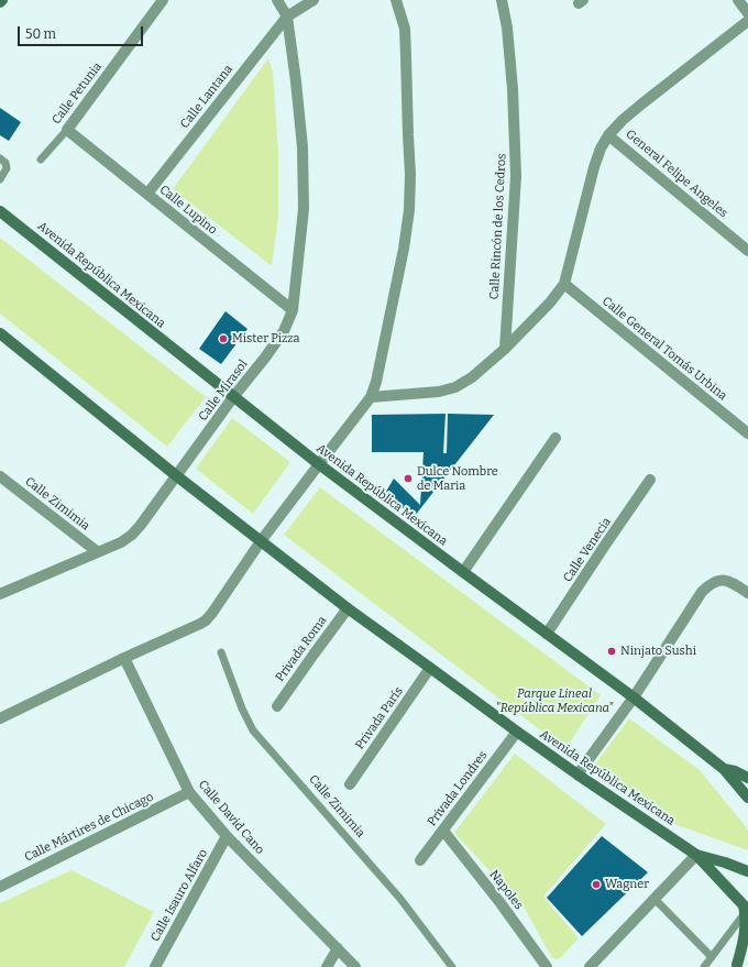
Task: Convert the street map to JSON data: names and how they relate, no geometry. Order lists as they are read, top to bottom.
{
  "streets": {
    "main road": ["Avenida República Mexicana"],
    "street": [
      "Calle Petunia",
      "Calle Lantana",
      "General Felipe Angeles",
      "Calle Lupino",
      "Calle Rincón de los Cedros",
      "Calle General Tomás Urbina",
      "Calle Mirasol",
      "Calle Zimimia",
      "Calle Venecia",
      "Privada Roma",
      "Privada París",
      "Privada Londres",
      "Calle David Cano",
      "Calle Mártires de Chicago",
      "Napoles",
      "Calle Isauro Alfaro"
    ]
  },
  "crossings": [
    ["Calle Petunia", "Calle Lupino"],
    ["Calle Lantana", "Calle Lupino"],
    ["Calle Lantana", "Calle Mirasol"],
    ["Calle Lupino", "Calle Mirasol"],
    ["Avenida República Mexicana", "Calle Mirasol"],
    ["Avenida República Mexicana", "Calle Venecia"],
    ["Avenida República Mexicana", "Privada Roma"],
    ["Avenida República Mexicana", "Privada París"],
    ["Avenida República Mexicana", "Privada Londres"],
    ["Calle Mirasol", "Calle Zimimia"],
    ["Privada Londres", "Napoles"],
    ["Calle David Cano", "Calle Mártires de Chicago"],
    ["Calle David Cano", "Calle Isauro Alfaro"]
  ],
  "parks": ["Parque Lineal \"República Mexicana\""],
  "places": [
    "Mister Pizza",
    "Dulce Nombre de Maria",
    "Ninjato Sushi",
    "Wagner"
  ],
  "scale_bar": "50 m"
}
